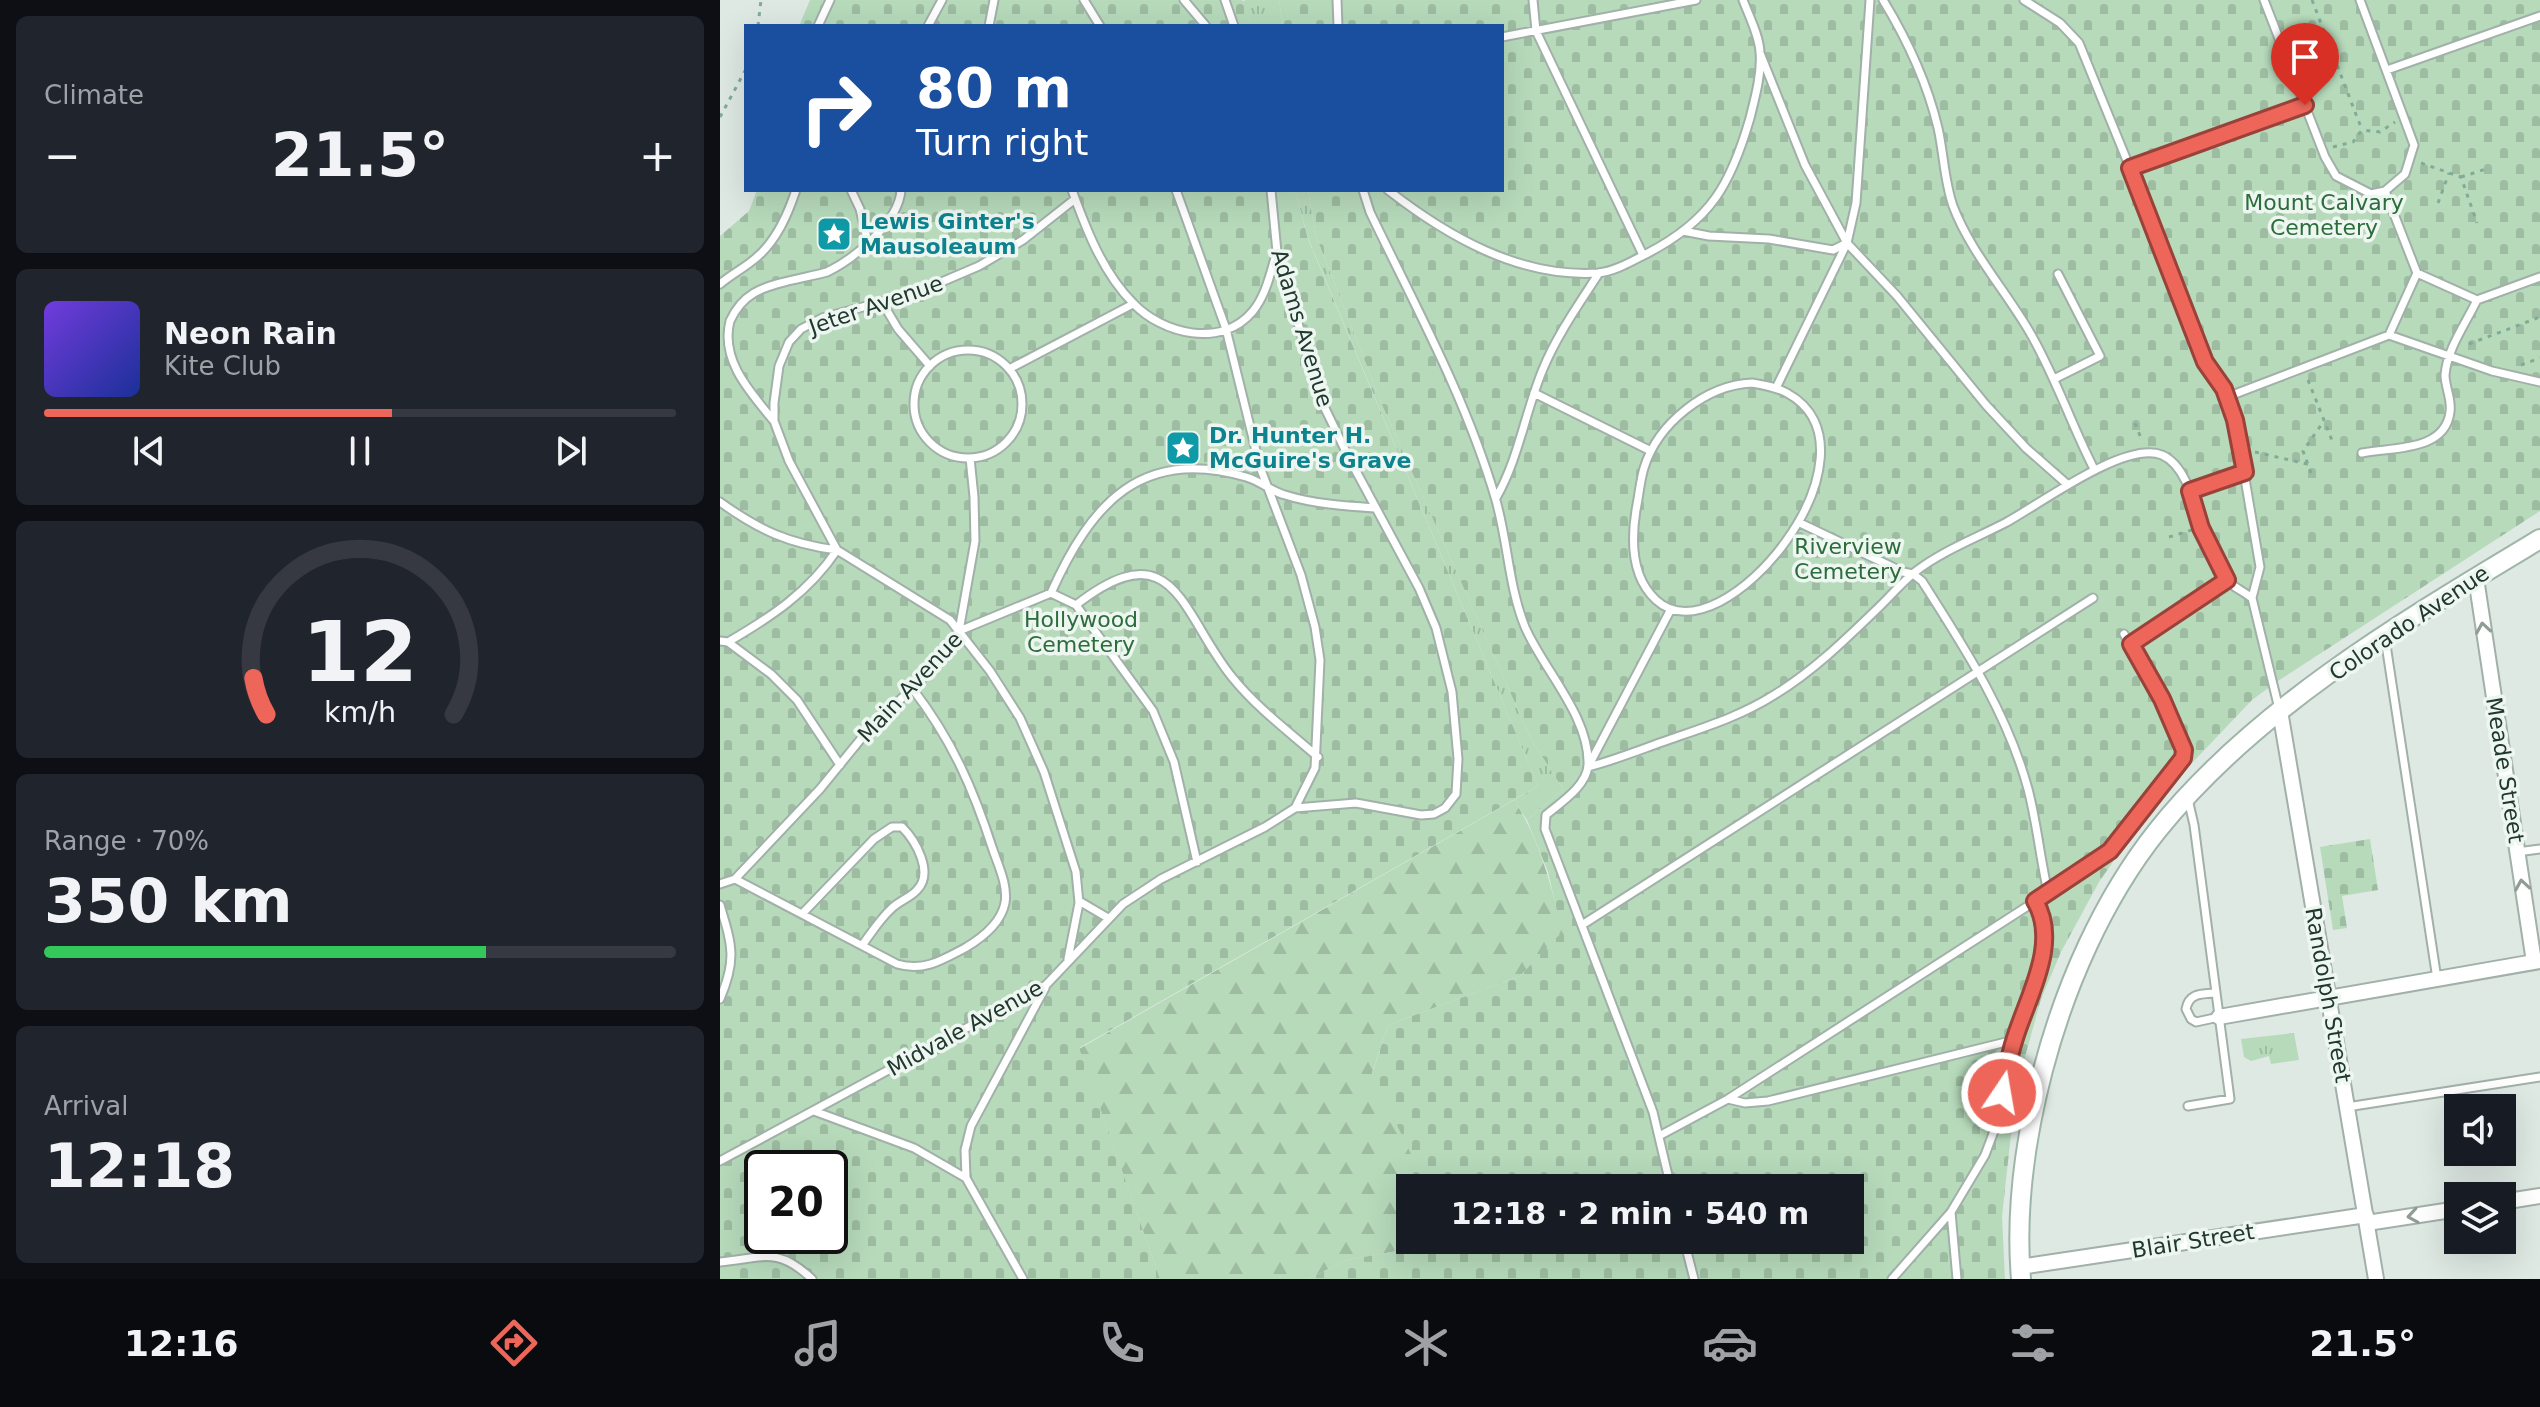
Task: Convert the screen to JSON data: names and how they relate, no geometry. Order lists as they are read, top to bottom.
{
  "streets": {
    "street": [
      "Colorado Avenue",
      "Meade Street",
      "Randolph Street",
      "Blair Street"
    ],
    "lane": [
      "Jeter Avenue",
      "Adams Avenue",
      "Main Avenue",
      "Midvale Avenue"
    ]
  },
  "crossings": [
    ["Adams Avenue", "Midvale Avenue"],
    ["Colorado Avenue", "Meade Street"],
    ["Colorado Avenue", "Randolph Street"],
    ["Colorado Avenue", "Blair Street"],
    ["Randolph Street", "Blair Street"]
  ],
  "one_way": ["Meade Street"],
  "parks": ["Mount Calvary Cemetery", "Riverview Cemetery", "Hollywood Cemetery"],
  "places": {
    "place": ["Lewis Ginter's Mausoleaum", "Dr. Hunter H. McGuire's Grave"]
  },
  "page": {
    "tile": [
      "Climate",
      ["Range · 70%", "350 km"],
      ["Arrival", "12:18"]
    ],
    "turn": ["80 m", "Turn right"],
    "heat": ["−", "21.5°", "+"],
    "song": ["Neon Rain", "Kite Club"],
    "limit": "20",
    "trip": "12:18 · 2 min · 540 m",
    "tabs": ["12:16", "21.5°"],
    "gauge": ["12", "km/h"]
  }
}
